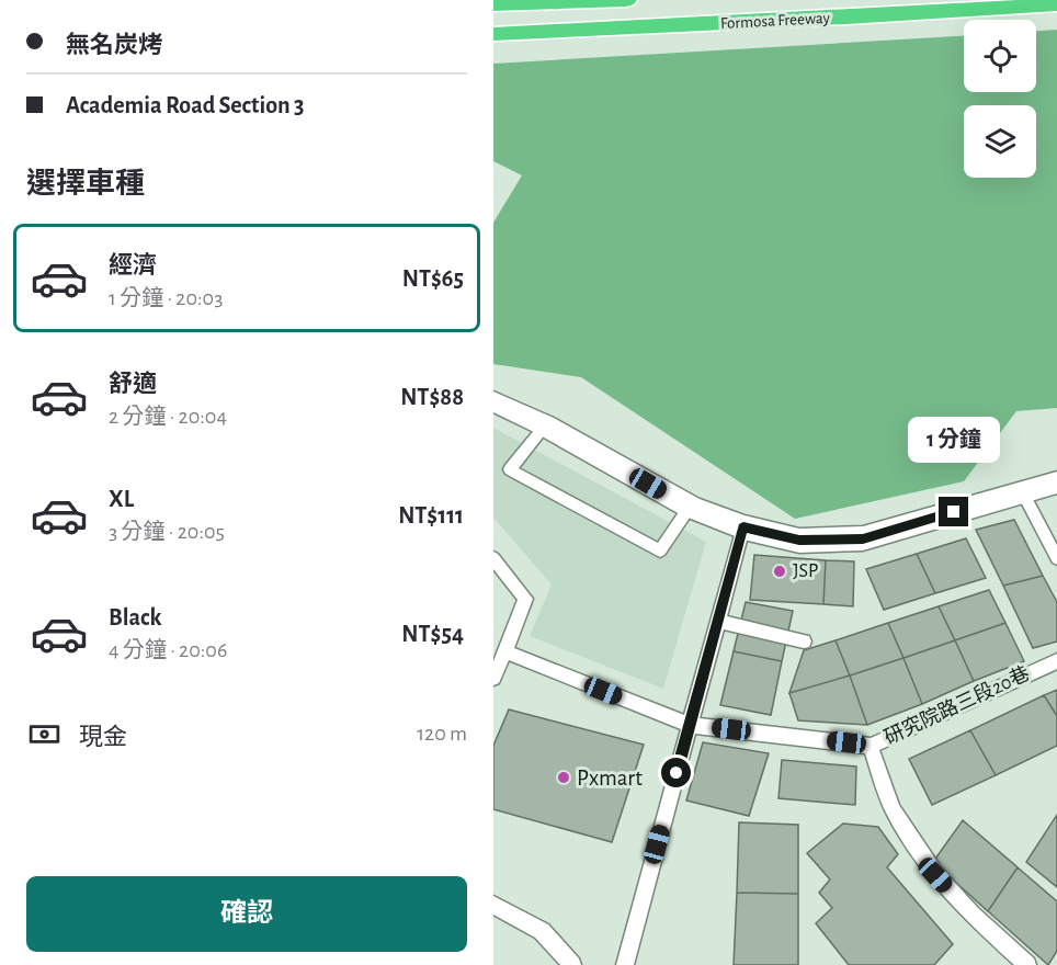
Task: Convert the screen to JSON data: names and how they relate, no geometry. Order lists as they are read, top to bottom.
{
  "streets": {
    "highway": ["Formosa Freeway"],
    "lane": ["研究院路三段20巷"]
  },
  "places": ["JSP", "Pxmart"],
  "page": {
    "banner": ["無名炭烤", "Academia Road Section 3"],
    "heading": "選擇車種",
    "list": [
      {
        "name": "經濟",
        "note": "1 分鐘 · 20:03",
        "value": "NT$65"
      },
      {
        "name": "舒適",
        "note": "2 分鐘 · 20:04",
        "value": "NT$88"
      },
      {
        "name": "XL",
        "note": "3 分鐘 · 20:05",
        "value": "NT$111"
      },
      {
        "name": "Black",
        "note": "4 分鐘 · 20:06",
        "value": "NT$54"
      }
    ],
    "bubble": "1 分鐘",
    "pay": ["現金", "120 m"],
    "buttons": "確認"
  }
}
